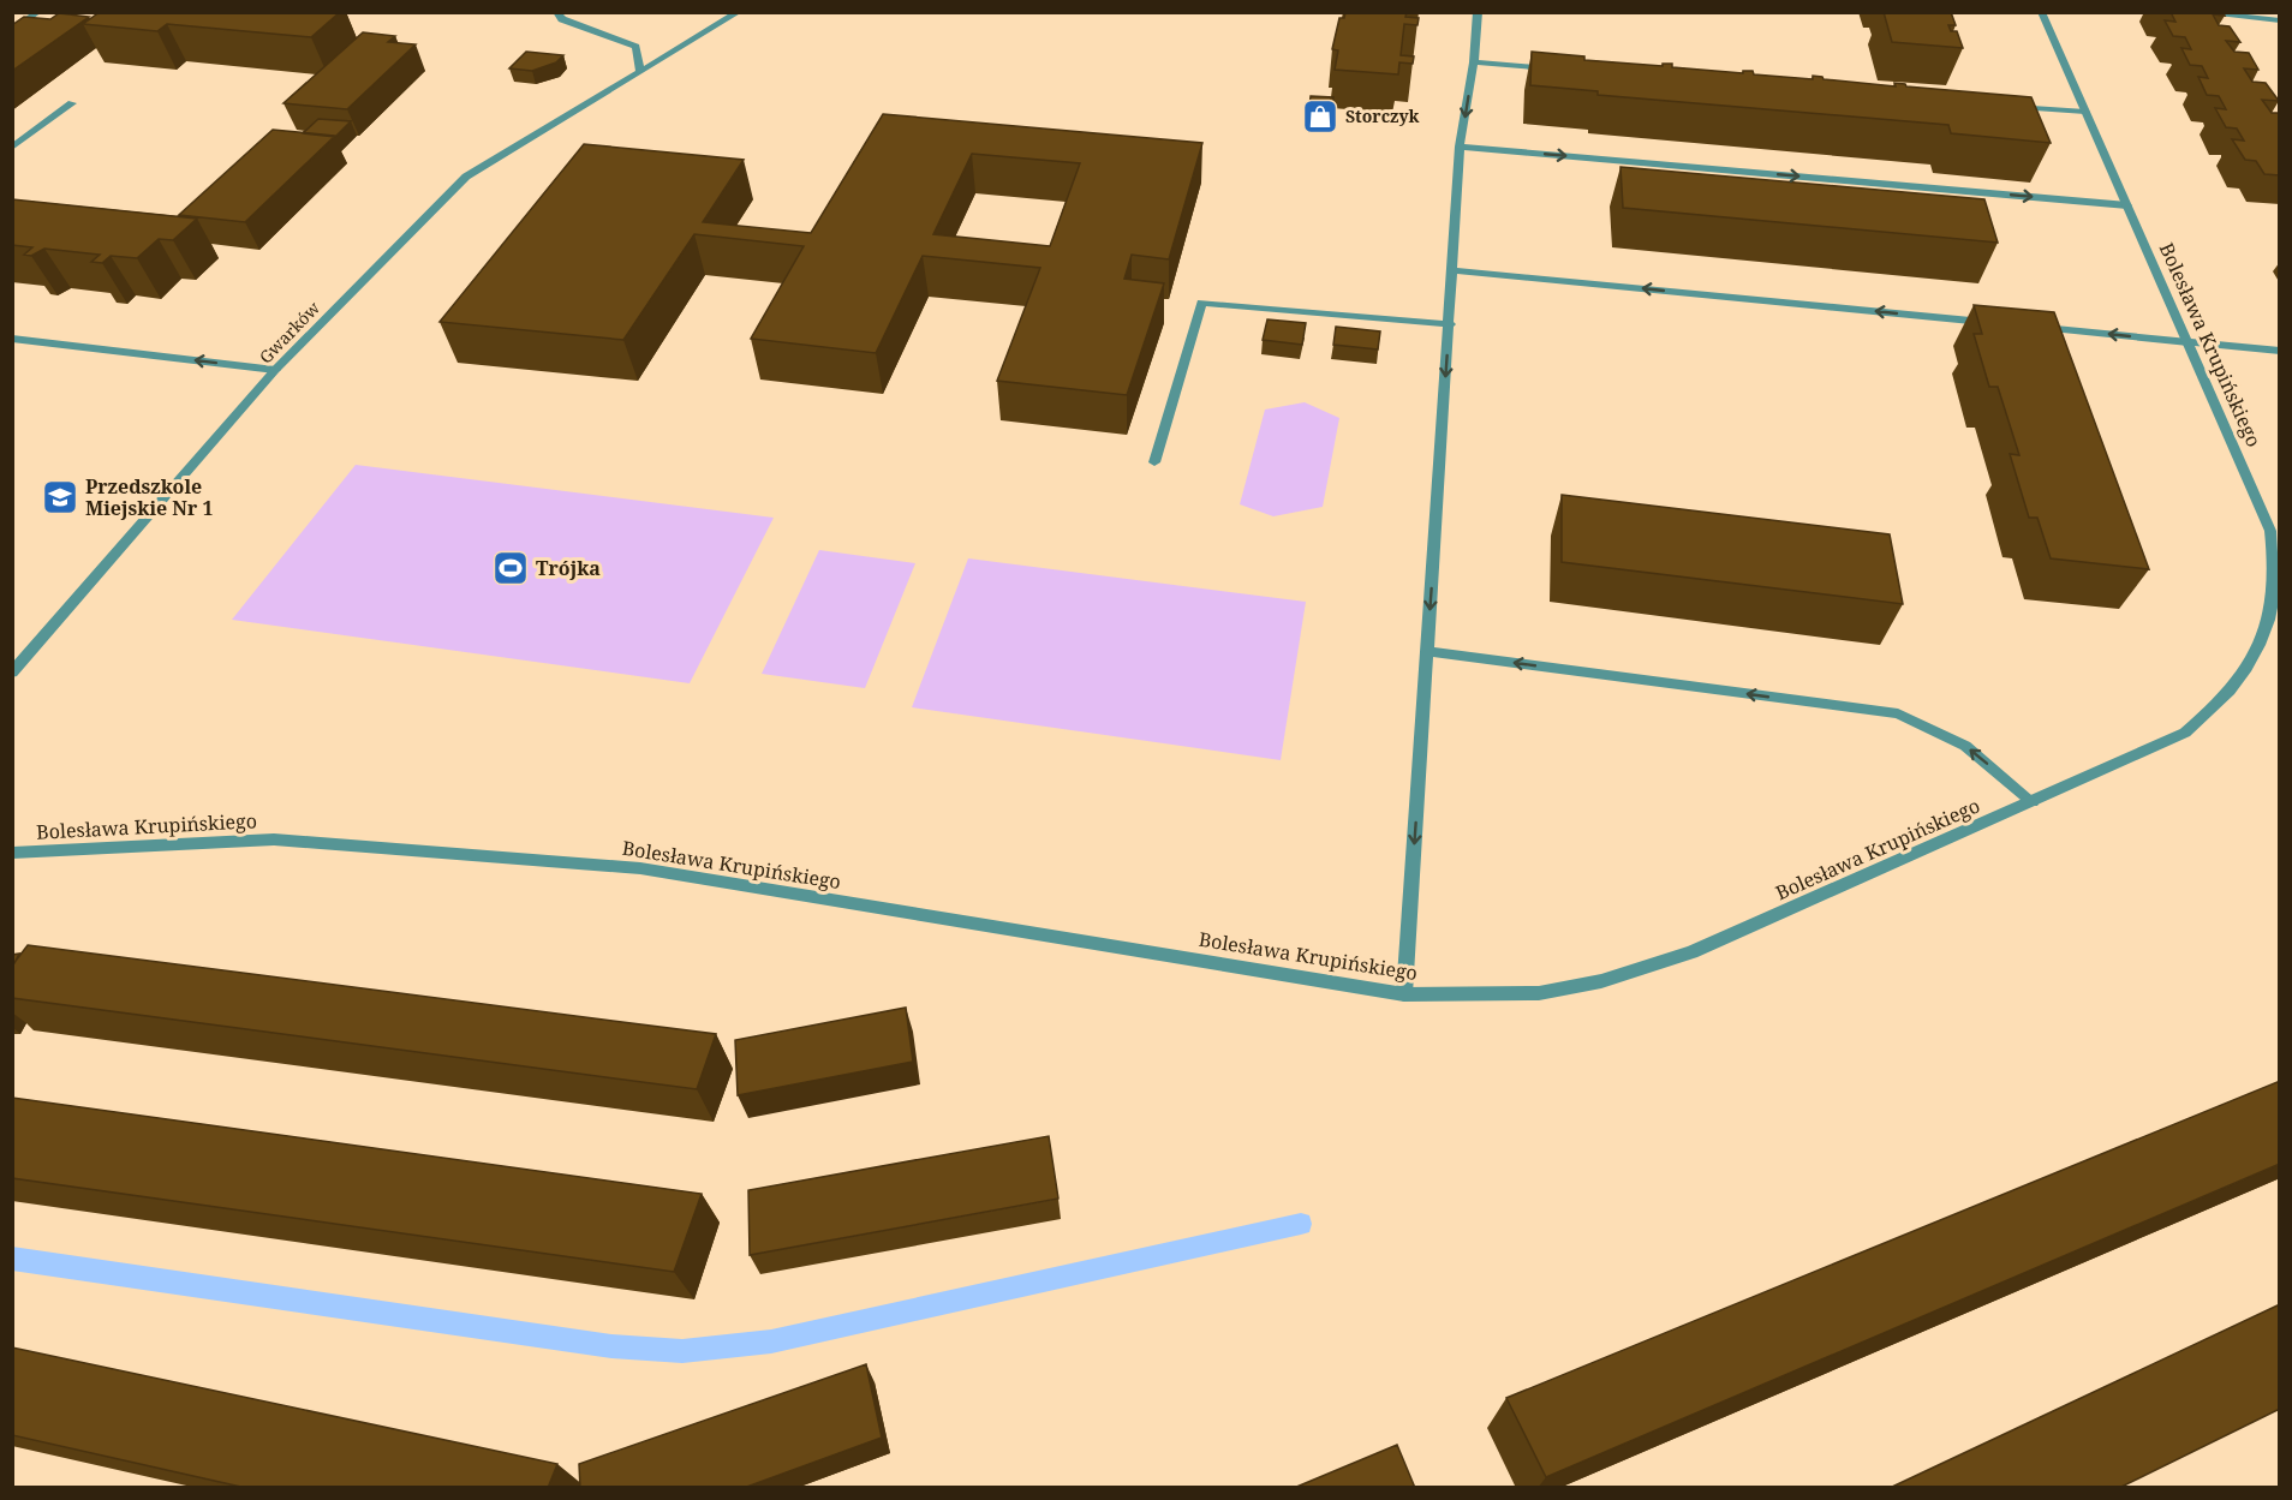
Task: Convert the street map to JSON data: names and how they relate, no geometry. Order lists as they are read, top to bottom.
{
  "streets": {
    "street": ["Gwarków", "Bolesława Krupińskiego"]
  },
  "places": {
    "shop": ["Storczyk"],
    "school or university": ["Przedszkole Miejskie Nr 1"],
    "sports": ["Trójka"]
  }
}
